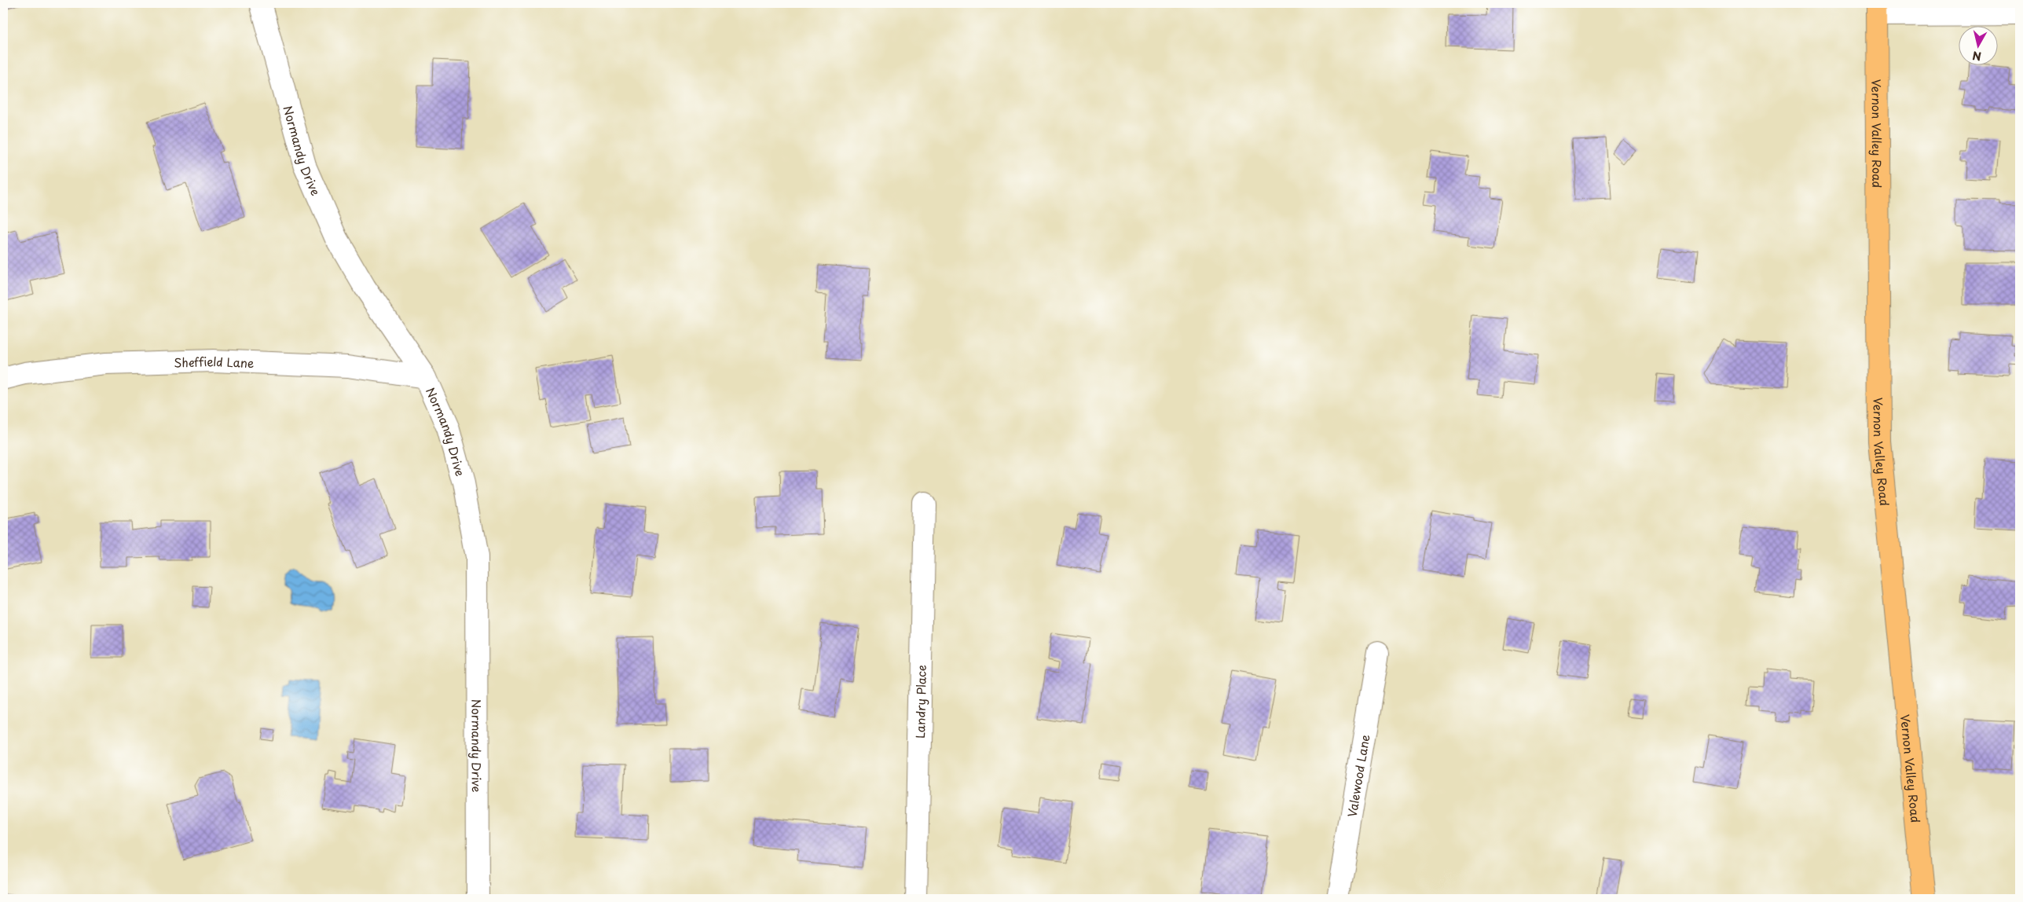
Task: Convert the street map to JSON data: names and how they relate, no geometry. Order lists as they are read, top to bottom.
{
  "streets": {
    "main road": ["Vernon Valley Road"],
    "street": [
      "Normandy Drive",
      "Sheffield Lane",
      "Landry Place",
      "Valewood Lane"
    ]
  },
  "crossings": [
    ["Normandy Drive", "Sheffield Lane"]
  ],
  "north": "bottom"
}
